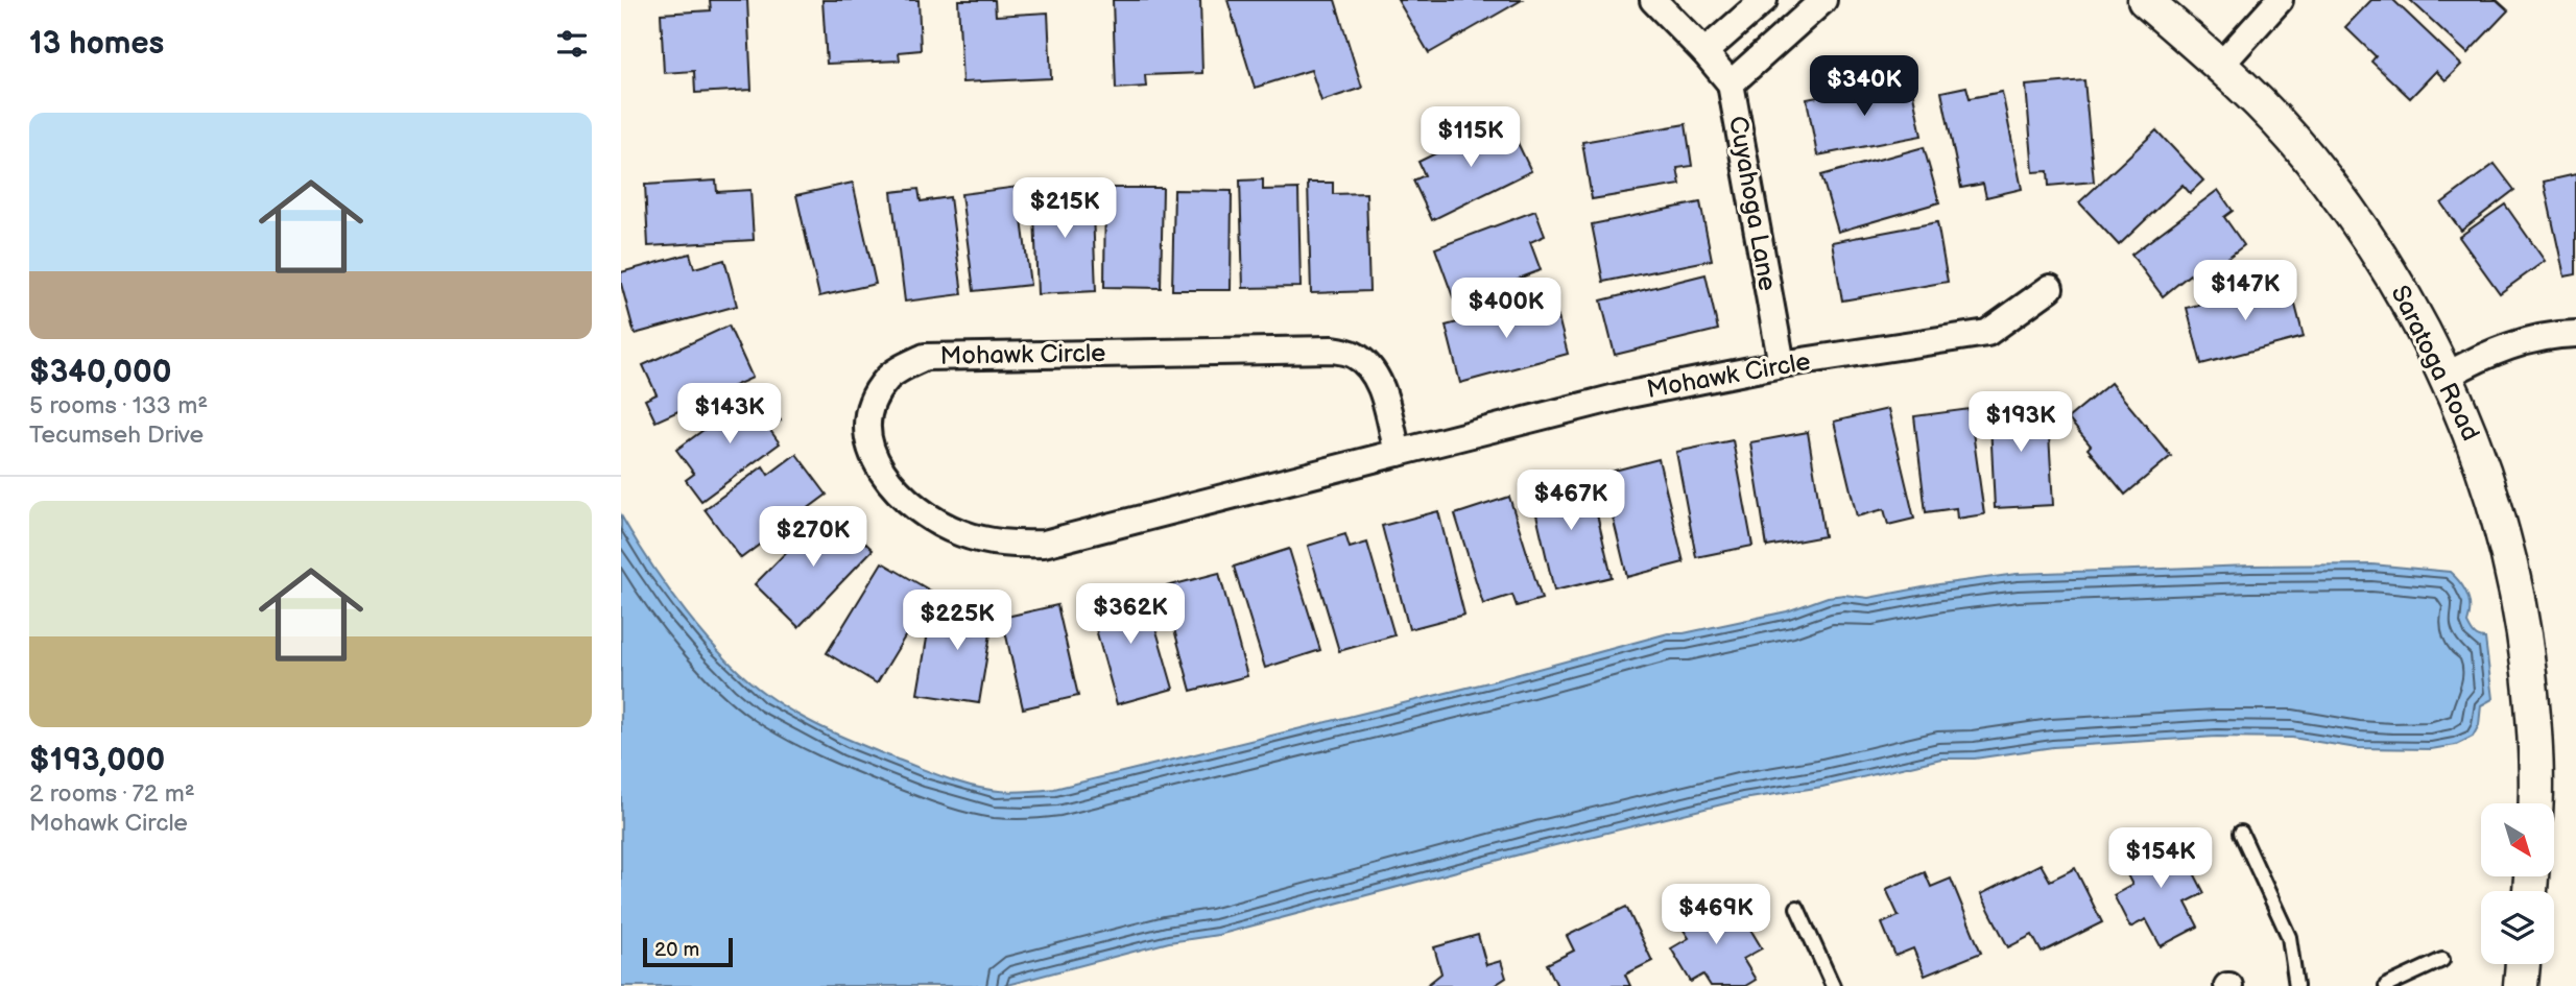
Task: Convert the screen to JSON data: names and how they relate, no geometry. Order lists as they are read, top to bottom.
{
  "streets": {
    "street": ["Cuyahoga Lane", "Mohawk Circle", "Saratoga Road"]
  },
  "crossings": [
    ["Cuyahoga Lane", "Mohawk Circle"]
  ],
  "scale_bar": "20 m",
  "north": "bottom right",
  "page": {
    "heading": "13 homes",
    "price": [
      "$340K",
      "$115K",
      "$215K",
      "$147K",
      "$400K",
      "$143K",
      "$193K",
      "$467K",
      "$270K",
      "$362K",
      "$225K",
      "$154K",
      "$469K"
    ],
    "list": [
      {
        "name": "$340,000",
        "note": "5 rooms · 133 m² · Tecumseh Drive"
      },
      {
        "name": "$193,000",
        "note": "2 rooms · 72 m² · Mohawk Circle"
      }
    ],
    "scale": "20 m"
  }
}
